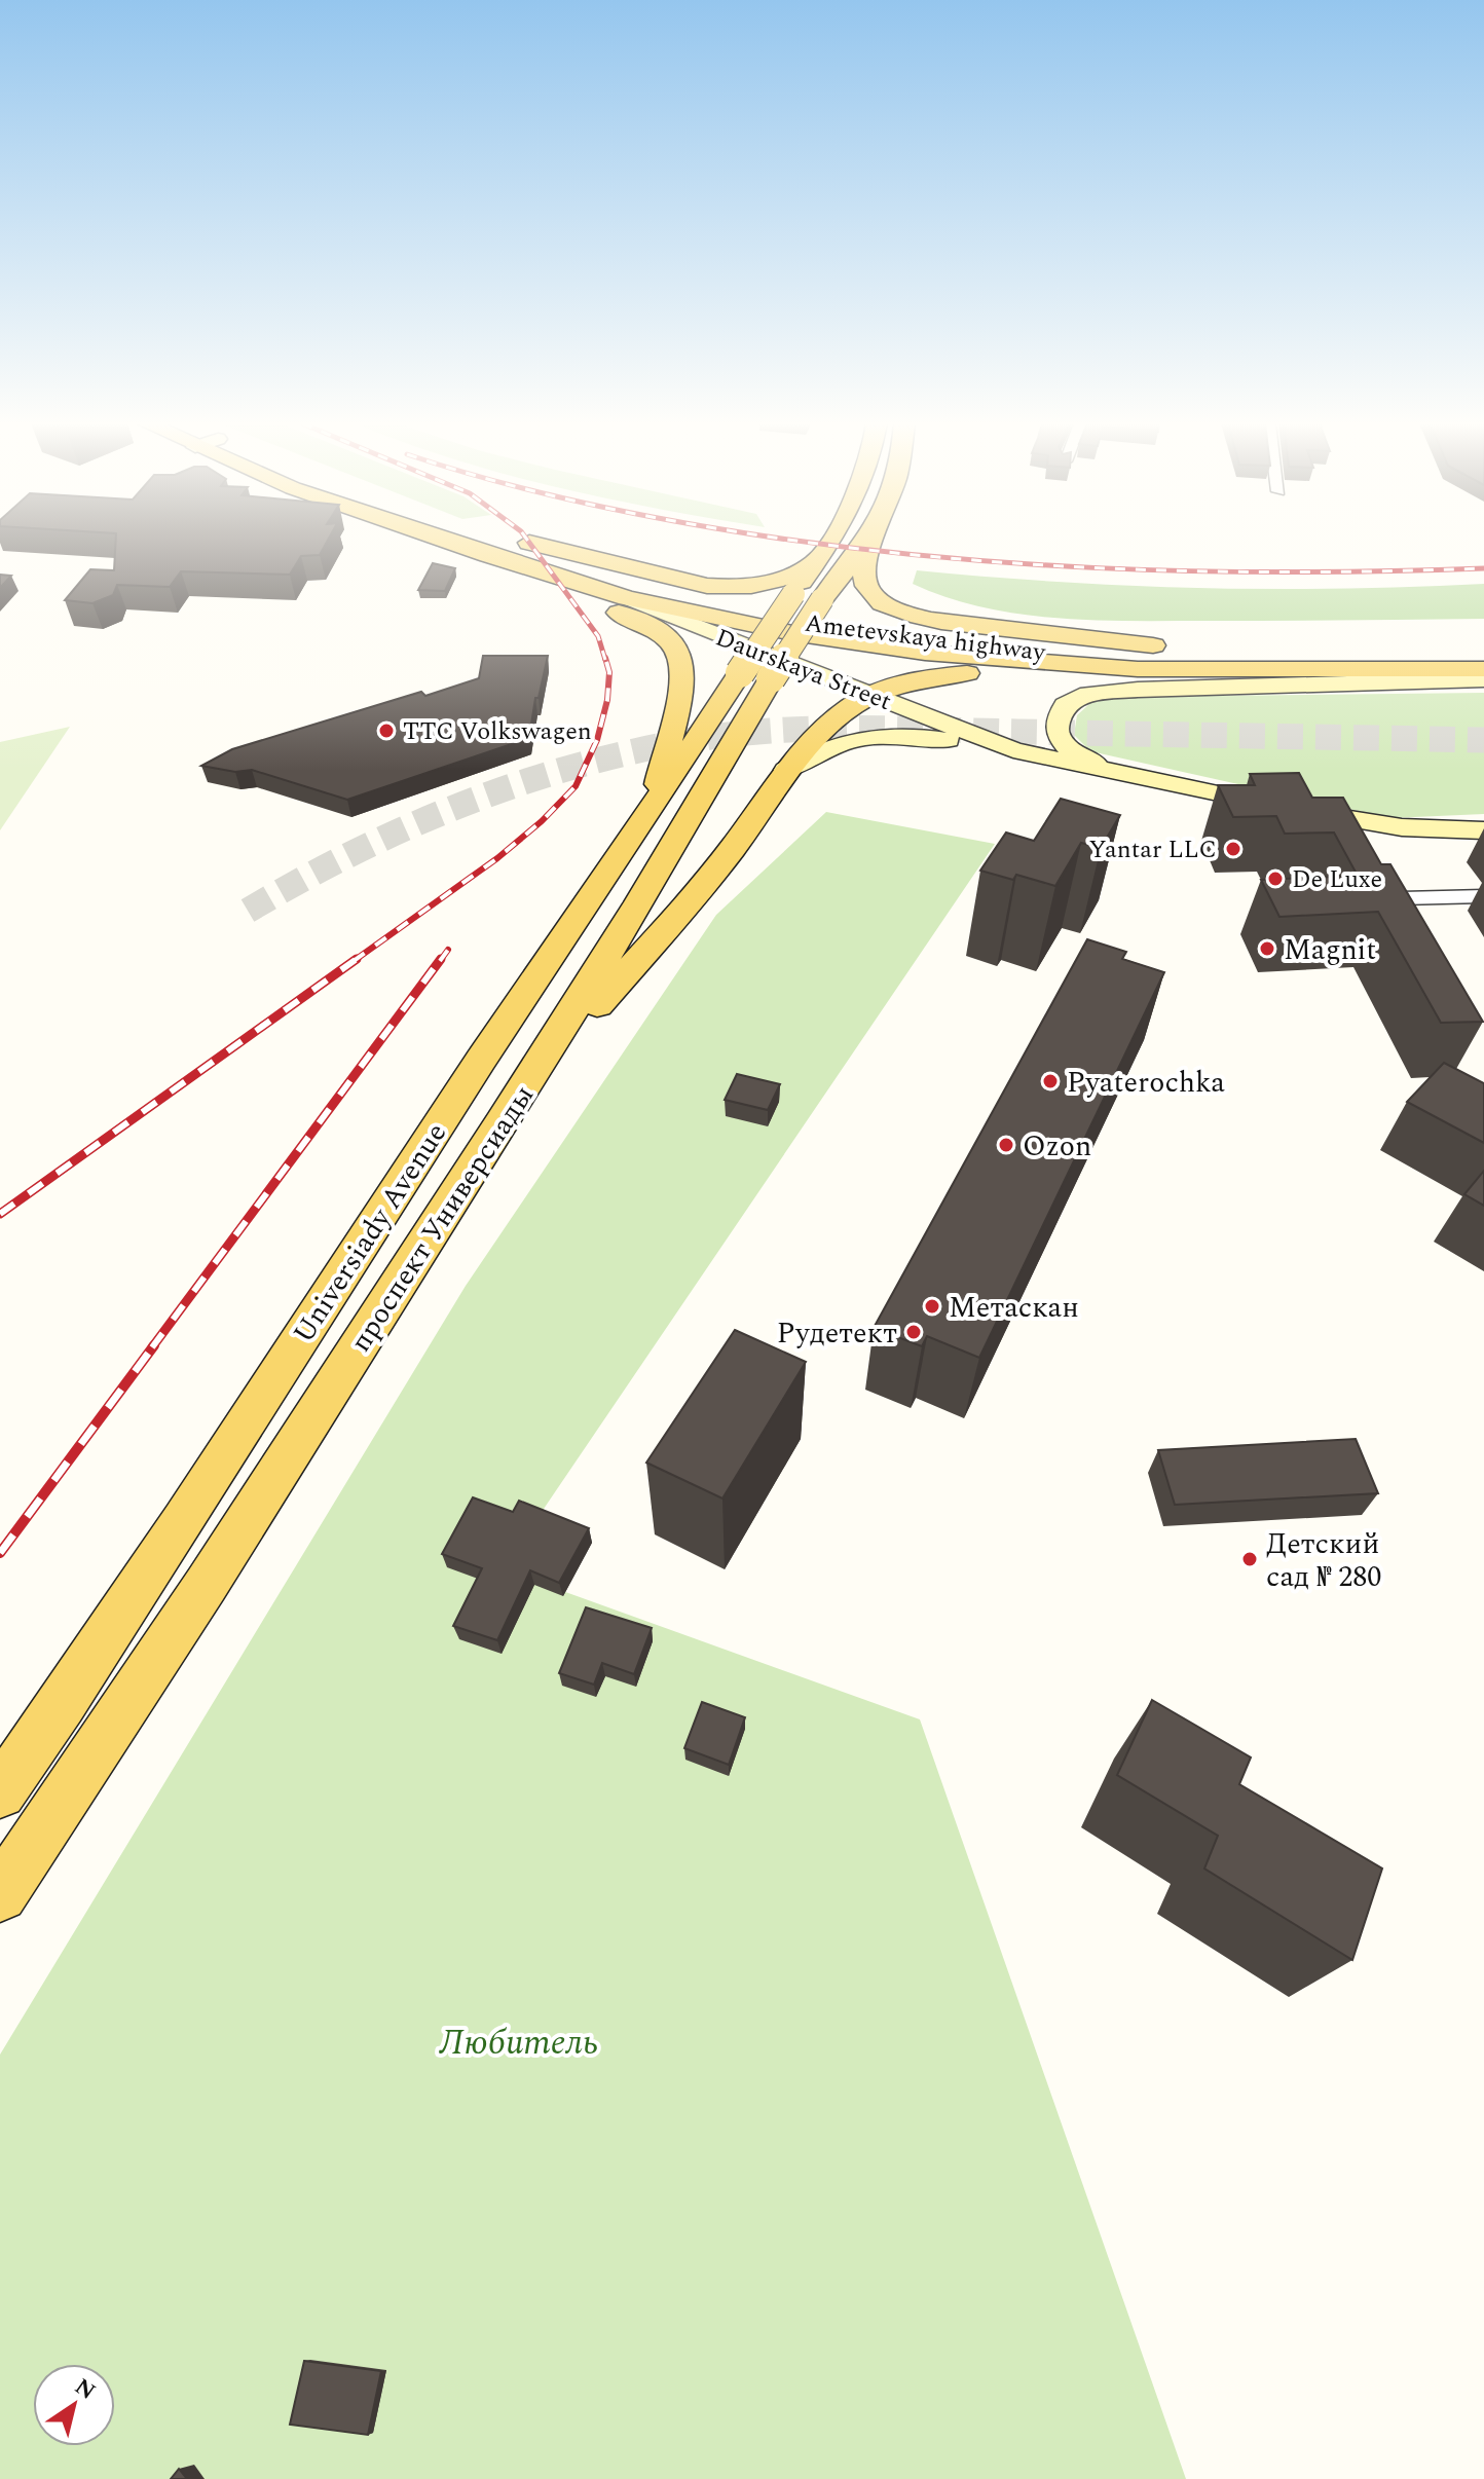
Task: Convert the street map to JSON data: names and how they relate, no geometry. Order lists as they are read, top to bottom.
{
  "streets": {
    "main road": [
      "Ametevskaya highway",
      "Daurskaya Street",
      "проспект Универсиады",
      "Universiady Avenue"
    ]
  },
  "crossings": [
    ["Ametevskaya highway", "Daurskaya Street"],
    ["проспект Универсиады", "Universiady Avenue"]
  ],
  "parks": ["Любитель"],
  "places": [
    "ТТС Volkswagen",
    "Yantar LLC",
    "De Luxe",
    "Magnit",
    "Pyaterochka",
    "Ozon",
    "Метаскан",
    "Рудетект",
    "Детский сад № 280"
  ],
  "north": "top right"
}
